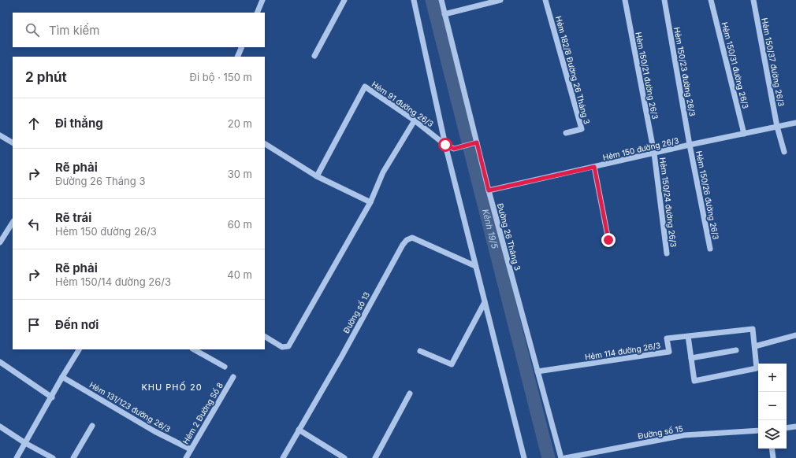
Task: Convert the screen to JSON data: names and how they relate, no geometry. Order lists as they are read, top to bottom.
{
  "streets": {
    "street": [
      "Hẻm 150/37 đường 26/3",
      "Hẻm 150/31 đường 26/3",
      "Hẻm 182/8 Đường 26 Tháng 3",
      "Hẻm 150/23 đường 26/3",
      "Hẻm 150/21 đường 26/3",
      "Hẻm 91 đường 26/3",
      "Hẻm 150 đường 26/3",
      "Hẻm 150/26 đường 26/3",
      "Hẻm 150/24 đường 26/3",
      "Đường 26 Tháng 3",
      "Đường số 13",
      "Hẻm 114 đường 26/3",
      "Hẻm 131/123 đường 26/3",
      "Hẻm 2 Đường Số 8",
      "Đường số 15"
    ]
  },
  "crossings": [
    ["Hẻm 150/37 đường 26/3", "Hẻm 150 đường 26/3"],
    ["Hẻm 150/31 đường 26/3", "Hẻm 150 đường 26/3"],
    ["Hẻm 150/23 đường 26/3", "Hẻm 150 đường 26/3"],
    ["Hẻm 150/23 đường 26/3", "Hẻm 150/26 đường 26/3"],
    ["Hẻm 150/21 đường 26/3", "Hẻm 150 đường 26/3"],
    ["Hẻm 150/21 đường 26/3", "Hẻm 150/24 đường 26/3"],
    ["Hẻm 91 đường 26/3", "Đường 26 Tháng 3"],
    ["Hẻm 150 đường 26/3", "Hẻm 150/26 đường 26/3"],
    ["Hẻm 150 đường 26/3", "Hẻm 150/24 đường 26/3"],
    ["Hẻm 150 đường 26/3", "Đường 26 Tháng 3"],
    ["Đường 26 Tháng 3", "Hẻm 114 đường 26/3"],
    ["Hẻm 131/123 đường 26/3", "Hẻm 2 Đường Số 8"]
  ],
  "districts": ["KHU PHỐ 20"],
  "water": ["Kênh 19/5"],
  "page": {
    "search": "Tìm kiếm",
    "heading": ["2 phút", "Đi bộ · 150 m"],
    "list": [
      ["Đi thẳng", "20 m"],
      ["Rẽ phải", "Đường 26 Tháng 3", "30 m"],
      ["Rẽ trái", "Hẻm 150 đường 26/3", "60 m"],
      ["Rẽ phải", "Hẻm 150/14 đường 26/3", "40 m"],
      "Đến nơi"
    ],
    "map_buttons": ["+", "−"]
  }
}
